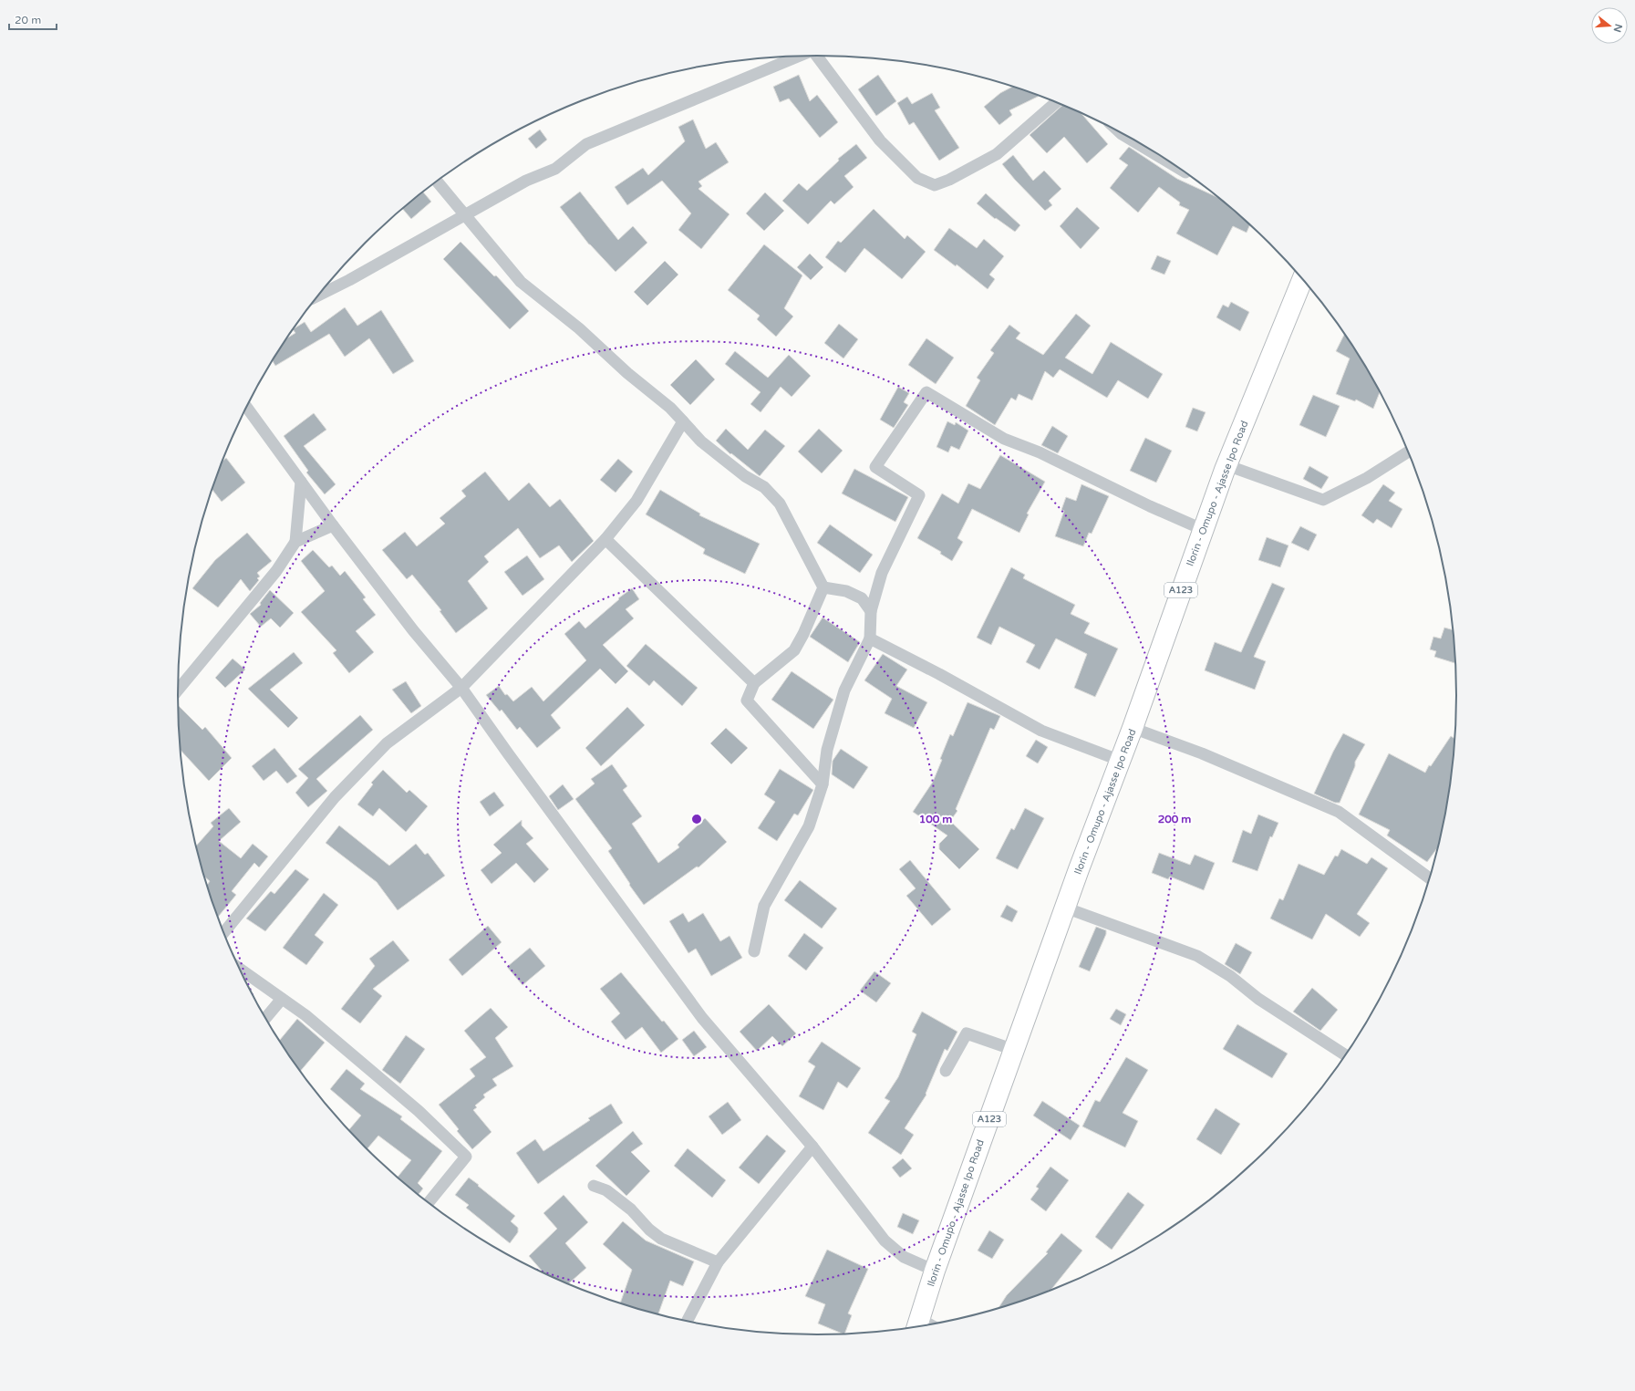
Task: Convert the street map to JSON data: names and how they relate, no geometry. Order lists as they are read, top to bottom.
{
  "streets": {
    "highway": ["Ilorin - Omupo - Ajasse Ipo Road", "A123"]
  },
  "scale_bar": "20 m",
  "north": "right",
  "rings": ["100 m", "200 m"]
}
